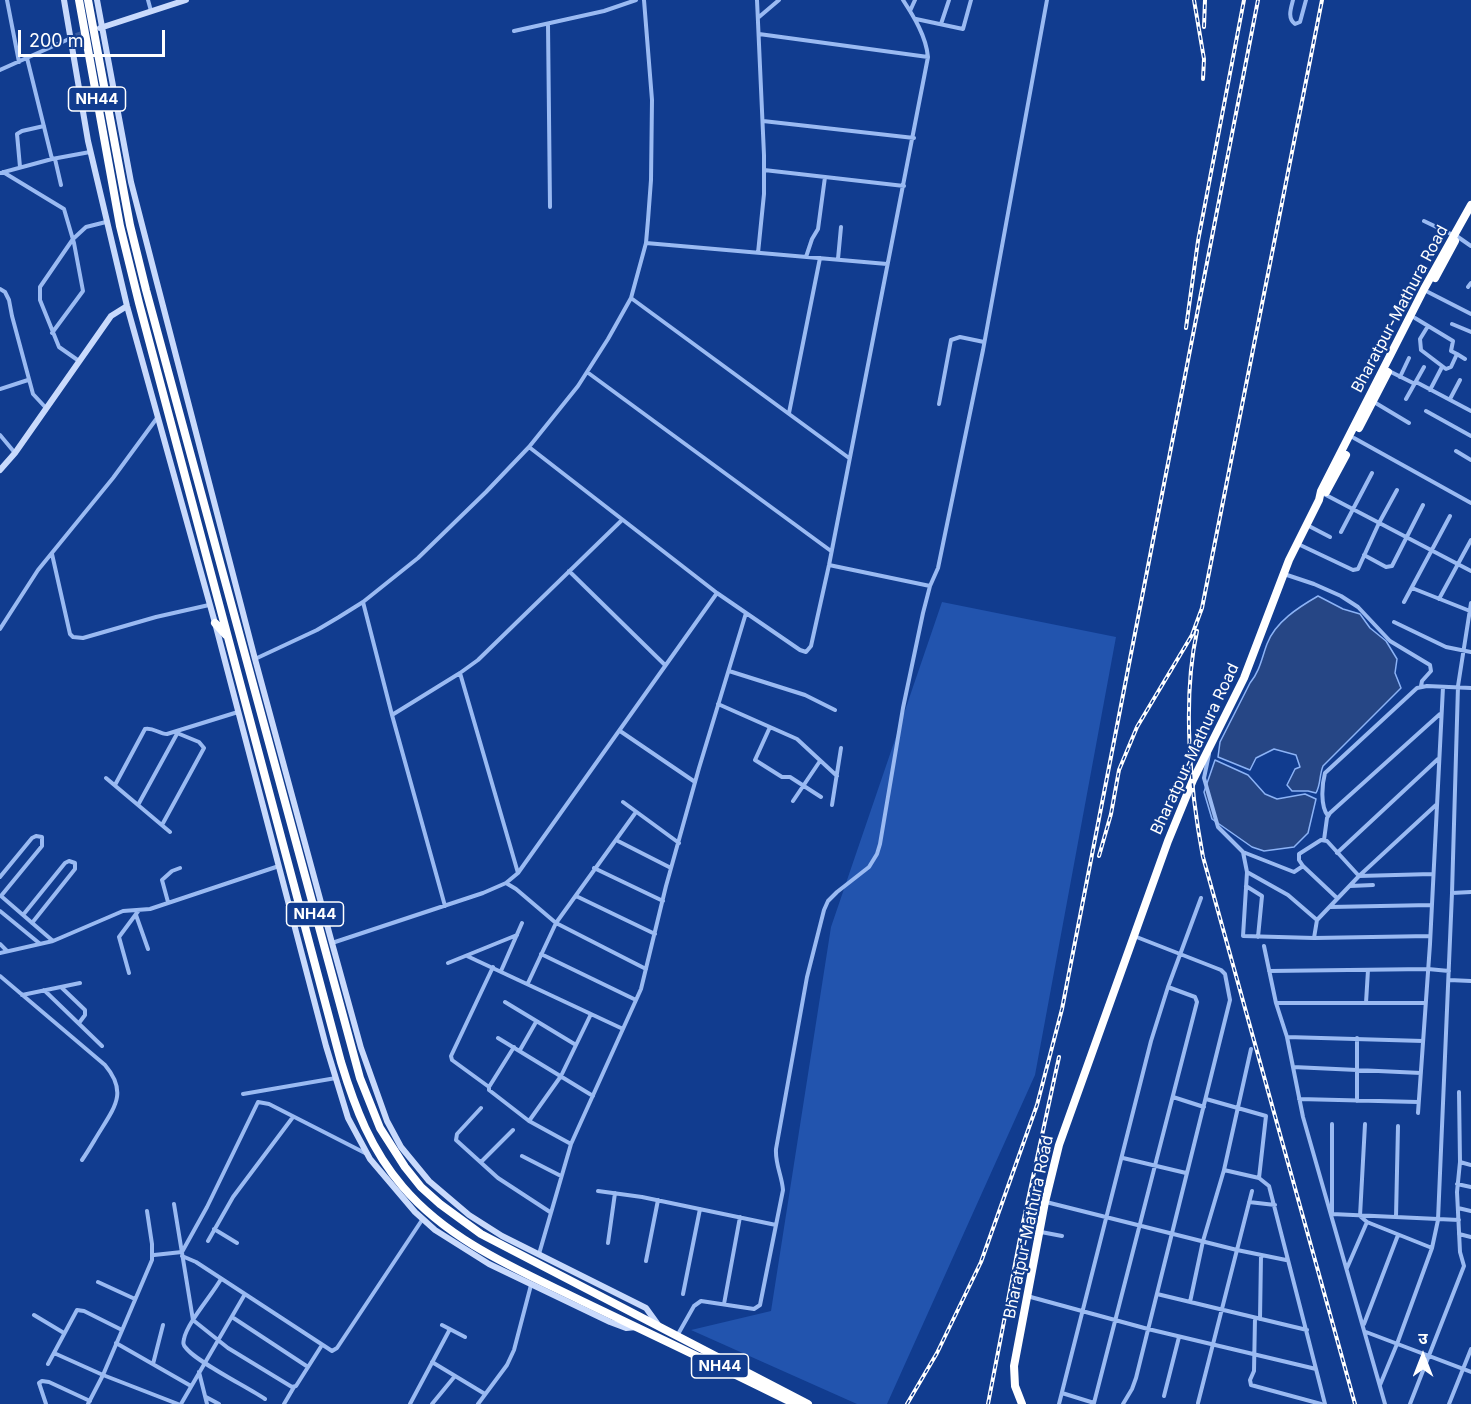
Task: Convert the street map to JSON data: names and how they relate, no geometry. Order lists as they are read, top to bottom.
{
  "streets": {
    "highway": ["NH44", "Bharatpur-Mathura Road"]
  },
  "scale_bar": "200 m",
  "north": "top"
}
